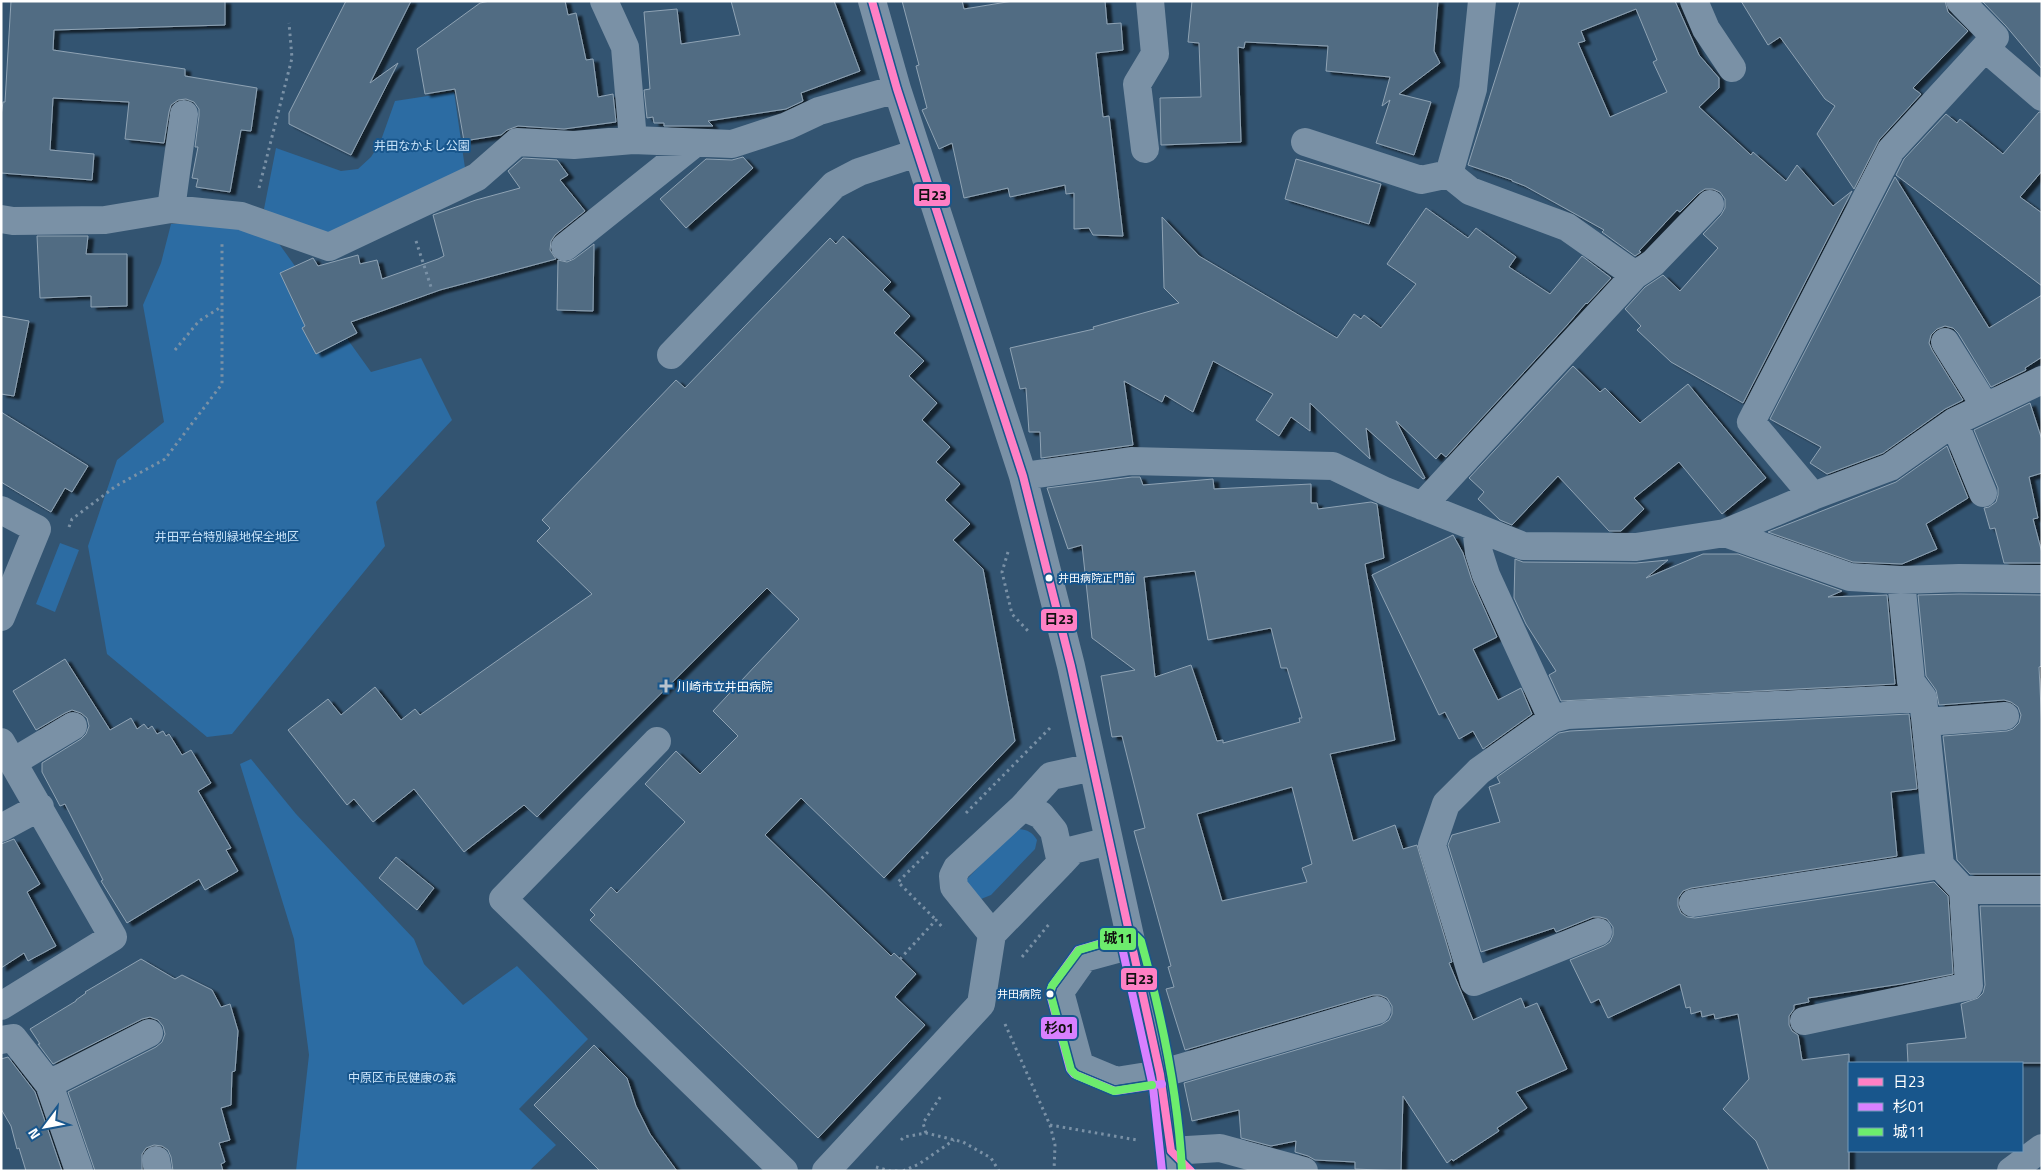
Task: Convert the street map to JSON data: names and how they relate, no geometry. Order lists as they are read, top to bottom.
{
  "parks": ["井田なかよし公園", "井田平台特別緑地保全地区", "中原区市民健康の森"],
  "places": {
    "other": ["井田病院正門前", "井田病院"],
    "health": ["川崎市立井田病院"]
  },
  "lines": ["transit line 日23", "transit line 杉01", "transit line 城11"],
  "legend": ["日23", "杉01", "城11"],
  "north": "bottom left"
}
